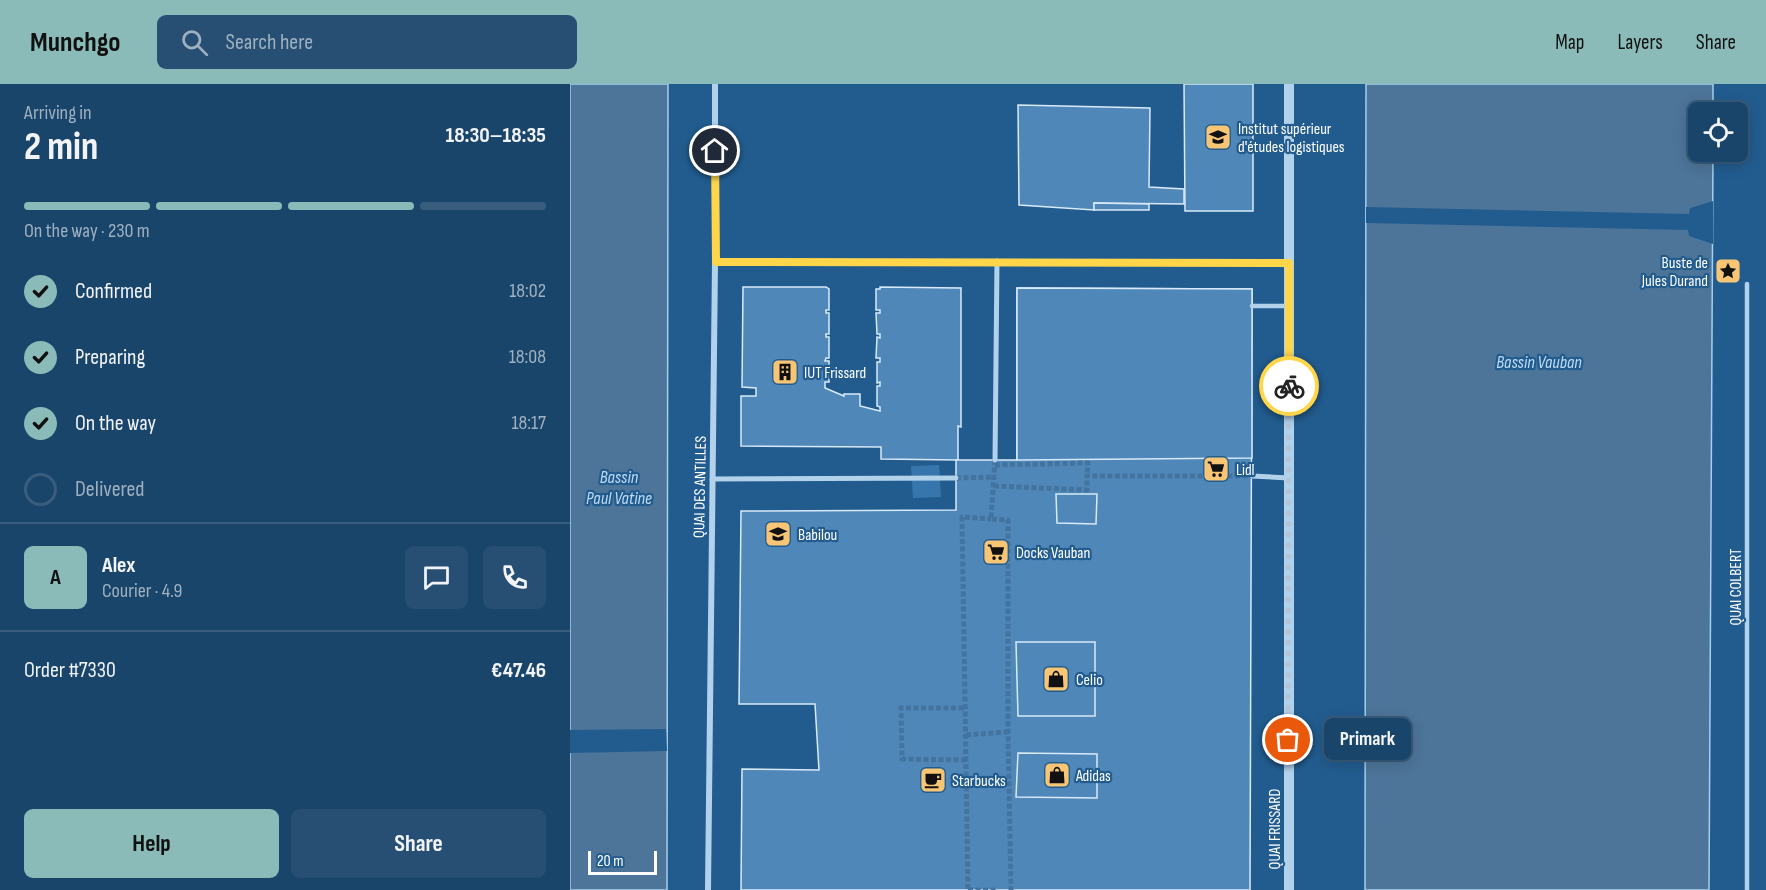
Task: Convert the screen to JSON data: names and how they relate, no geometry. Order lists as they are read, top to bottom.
{
  "streets": {
    "street": ["QUAI DES ANTILLES", "QUAI FRISSARD"],
    "lane": ["QUAI COLBERT"]
  },
  "water": ["Bassin Vauban", "Bassin Paul Vatine"],
  "places": {
    "school or university": ["Institut supérieur d'études logistiques", "Babilou"],
    "place": ["Buste de Jules Durand"],
    "building": ["IUT Frissard"],
    "supermarket": ["Lidl", "Docks Vauban"],
    "shop": ["Celio", "Adidas"],
    "other": ["Primark"],
    "cafe": ["Starbucks"]
  },
  "scale_bar": "20 m",
  "page": {
    "header": "Munchgo",
    "search": "Search here",
    "nav": ["Map", "Layers", "Share"],
    "heading": ["2 min", "Arriving in", "18:30–18:35"],
    "panel": [
      "Alex",
      "Courier · 4.9",
      "Order #7330",
      "€47.46"
    ],
    "bar": "On the way · 230 m",
    "list": [
      ["Confirmed", "18:02"],
      ["Preparing", "18:08"],
      ["On the way", "18:17"],
      "Delivered"
    ],
    "round": "A",
    "bubble": "Primark",
    "buttons": ["Help", "Share"],
    "scale": "20 m"
  }
}
